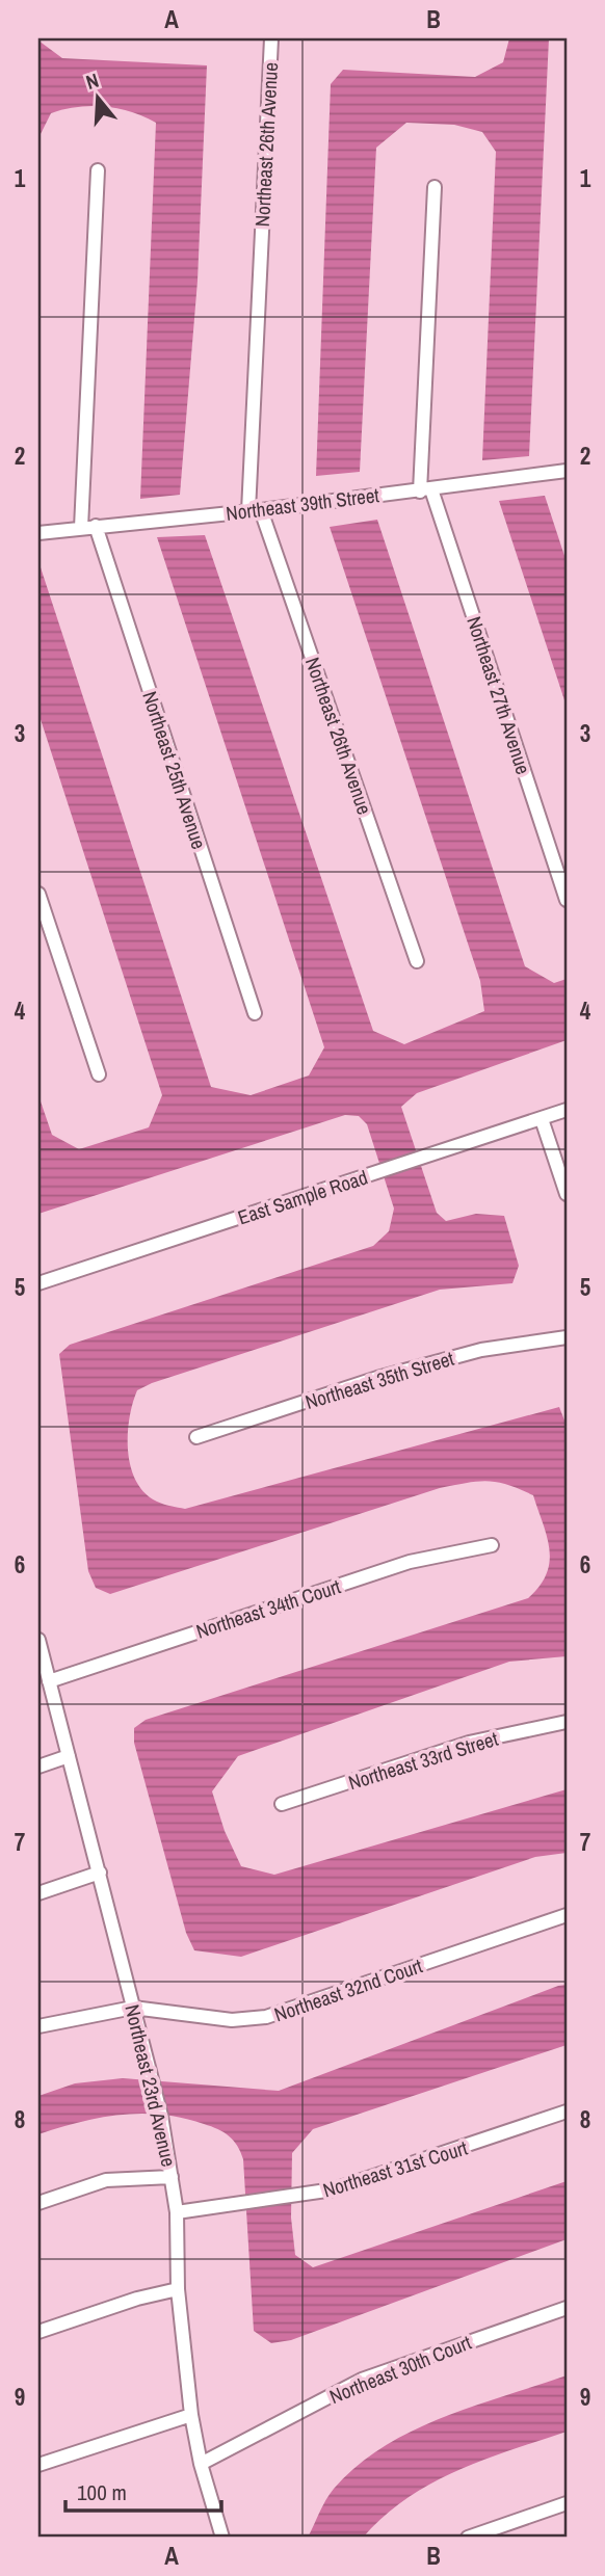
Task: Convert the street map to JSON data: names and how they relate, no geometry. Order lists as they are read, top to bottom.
{
  "streets": {
    "street": [
      "Northeast 26th Avenue",
      "Northeast 39th Street",
      "Northeast 27th Avenue",
      "Northeast 25th Avenue",
      "East Sample Road",
      "Northeast 35th Street",
      "Northeast 34th Court",
      "Northeast 33rd Street",
      "Northeast 32nd Court",
      "Northeast 23rd Avenue",
      "Northeast 31st Court",
      "Northeast 30th Court"
    ]
  },
  "crossings": [
    ["Northeast 26th Avenue", "Northeast 39th Street"],
    ["Northeast 39th Street", "Northeast 27th Avenue"],
    ["Northeast 39th Street", "Northeast 25th Avenue"],
    ["Northeast 34th Court", "Northeast 23rd Avenue"],
    ["Northeast 32nd Court", "Northeast 23rd Avenue"],
    ["Northeast 23rd Avenue", "Northeast 31st Court"],
    ["Northeast 23rd Avenue", "Northeast 30th Court"]
  ],
  "scale_bar": "100 m",
  "north": "top",
  "grid": {
    "columns": ["A", "B"],
    "rows": [
      "1",
      "2",
      "3",
      "4",
      "5",
      "6",
      "7",
      "8",
      "9"
    ]
  }
}
